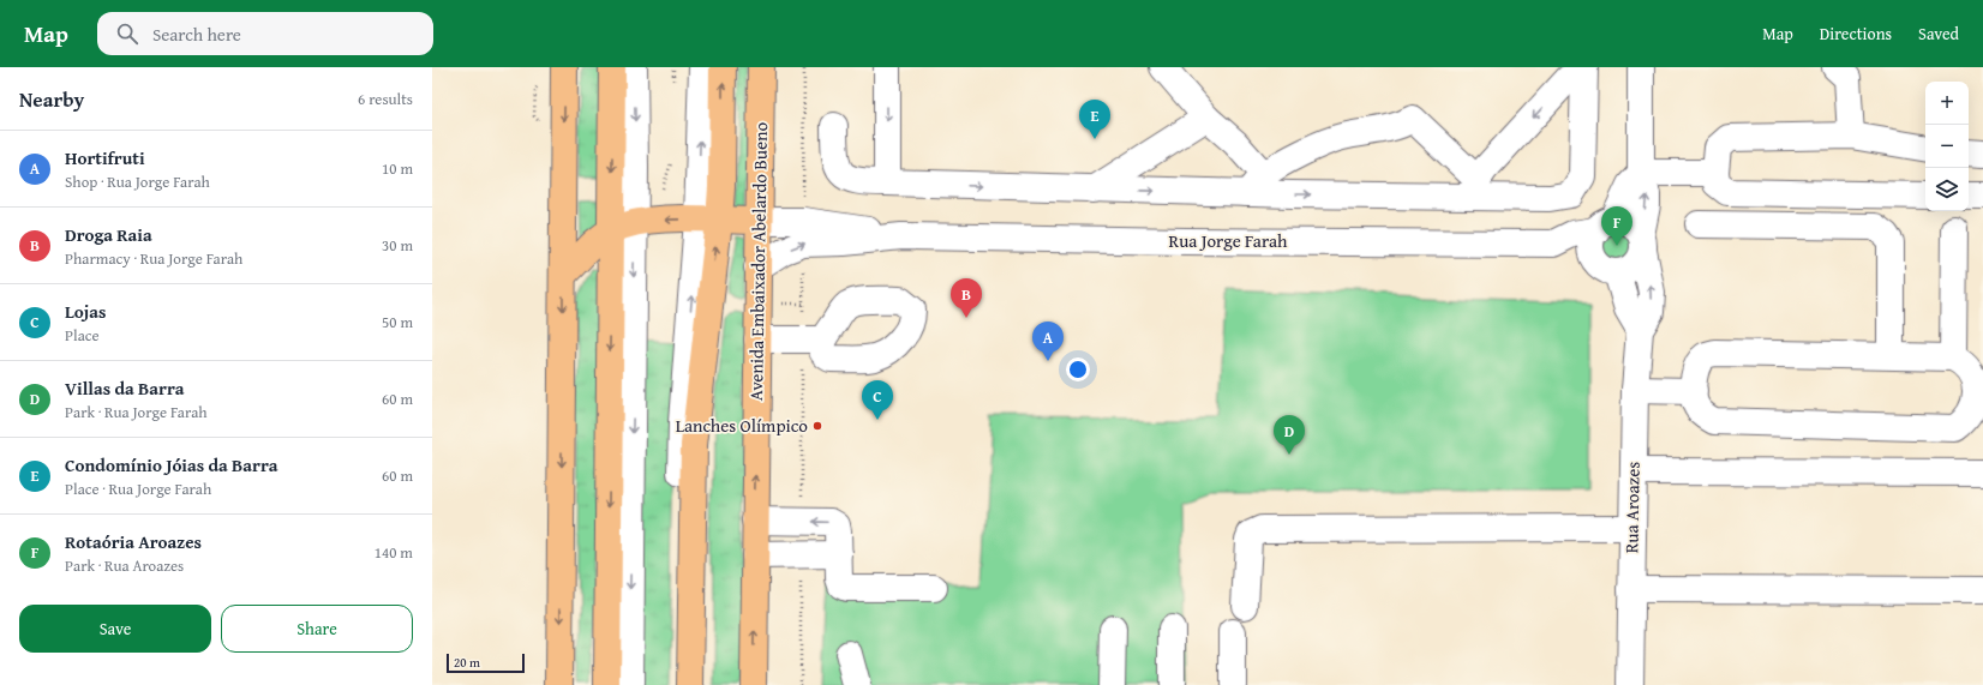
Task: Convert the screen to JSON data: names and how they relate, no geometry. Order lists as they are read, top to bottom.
{
  "streets": {
    "main road": ["Avenida Embaixador Abelardo Bueno"],
    "street": ["Rua Jorge Farah", "Rua Aroazes"]
  },
  "crossings": [
    ["Rua Jorge Farah", "Avenida Embaixador Abelardo Bueno"],
    ["Rua Jorge Farah", "Rua Aroazes"]
  ],
  "places": ["Lanches Olímpico"],
  "scale_bar": "20 m",
  "page": {
    "header": "Map",
    "search": "Search here",
    "nav": ["Map", "Directions", "Saved"],
    "heading": ["Nearby", "6 results"],
    "map_buttons": ["+", "−"],
    "pins": [
      "E",
      "F",
      "B",
      "A",
      "C",
      "D"
    ],
    "list": [
      {
        "mark": "A",
        "name": "Hortifruti",
        "note": "Shop · Rua Jorge Farah",
        "value": "10 m"
      },
      {
        "mark": "B",
        "name": "Droga Raia",
        "note": "Pharmacy · Rua Jorge Farah",
        "value": "30 m"
      },
      {
        "mark": "C",
        "name": "Lojas",
        "note": "Place",
        "value": "50 m"
      },
      {
        "mark": "D",
        "name": "Villas da Barra",
        "note": "Park · Rua Jorge Farah",
        "value": "60 m"
      },
      {
        "mark": "E",
        "name": "Condomínio Jóias da Barra",
        "note": "Place · Rua Jorge Farah",
        "value": "60 m"
      },
      {
        "mark": "F",
        "name": "Rotaória Aroazes",
        "note": "Park · Rua Aroazes",
        "value": "140 m"
      }
    ],
    "buttons": ["Save", "Share"],
    "scale": "20 m"
  }
}
